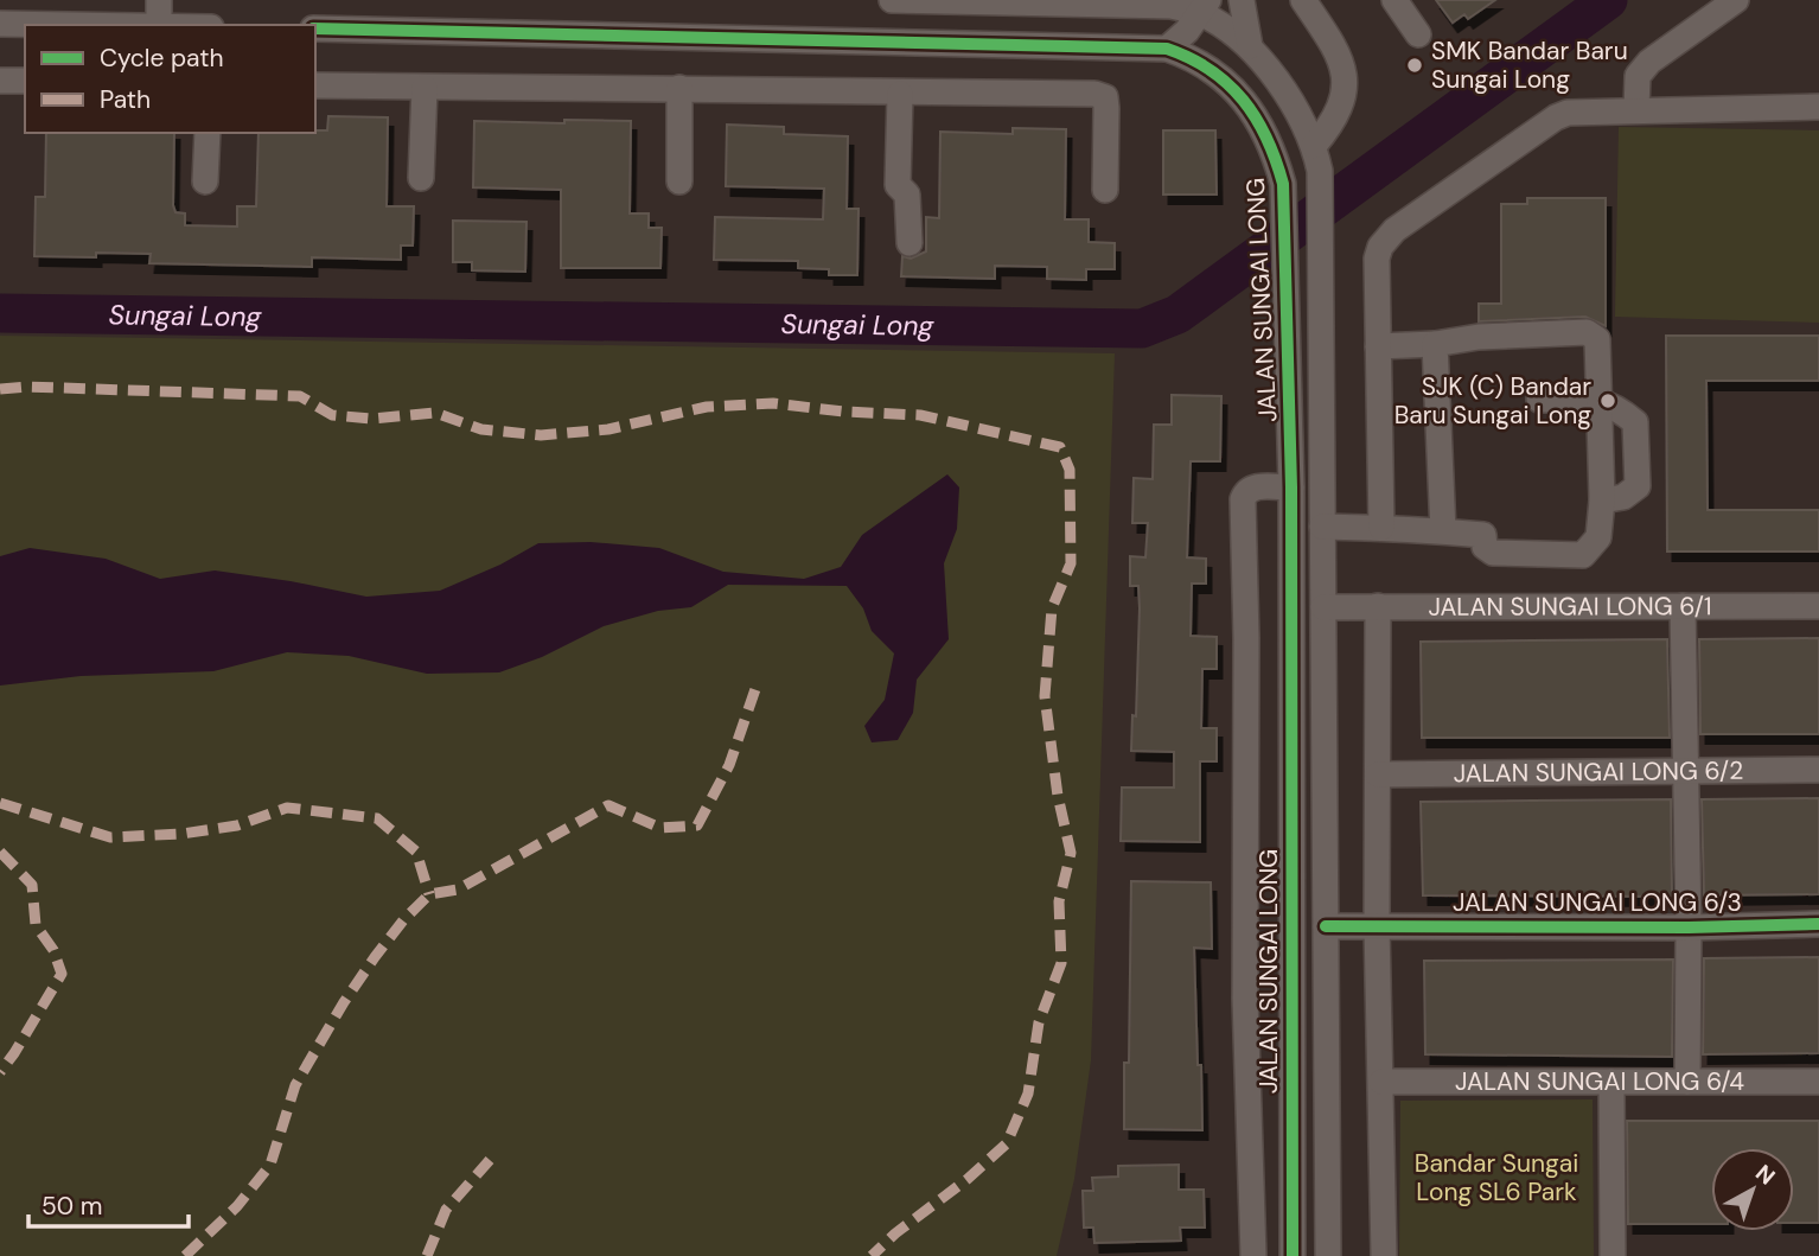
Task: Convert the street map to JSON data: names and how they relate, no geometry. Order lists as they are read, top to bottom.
{
  "streets": {
    "street": [
      "JALAN SUNGAI LONG",
      "JALAN SUNGAI LONG 6/1",
      "JALAN SUNGAI LONG 6/2",
      "JALAN SUNGAI LONG 6/3",
      "JALAN SUNGAI LONG 6/4"
    ]
  },
  "water": ["Sungai Long"],
  "parks": ["Bandar Sungai Long SL6 Park"],
  "places": ["SMK Bandar Baru Sungai Long", "SJK (C) Bandar Baru Sungai Long"],
  "legend": ["Cycle path", "Path"],
  "scale_bar": "50 m",
  "north": "top right"
}
